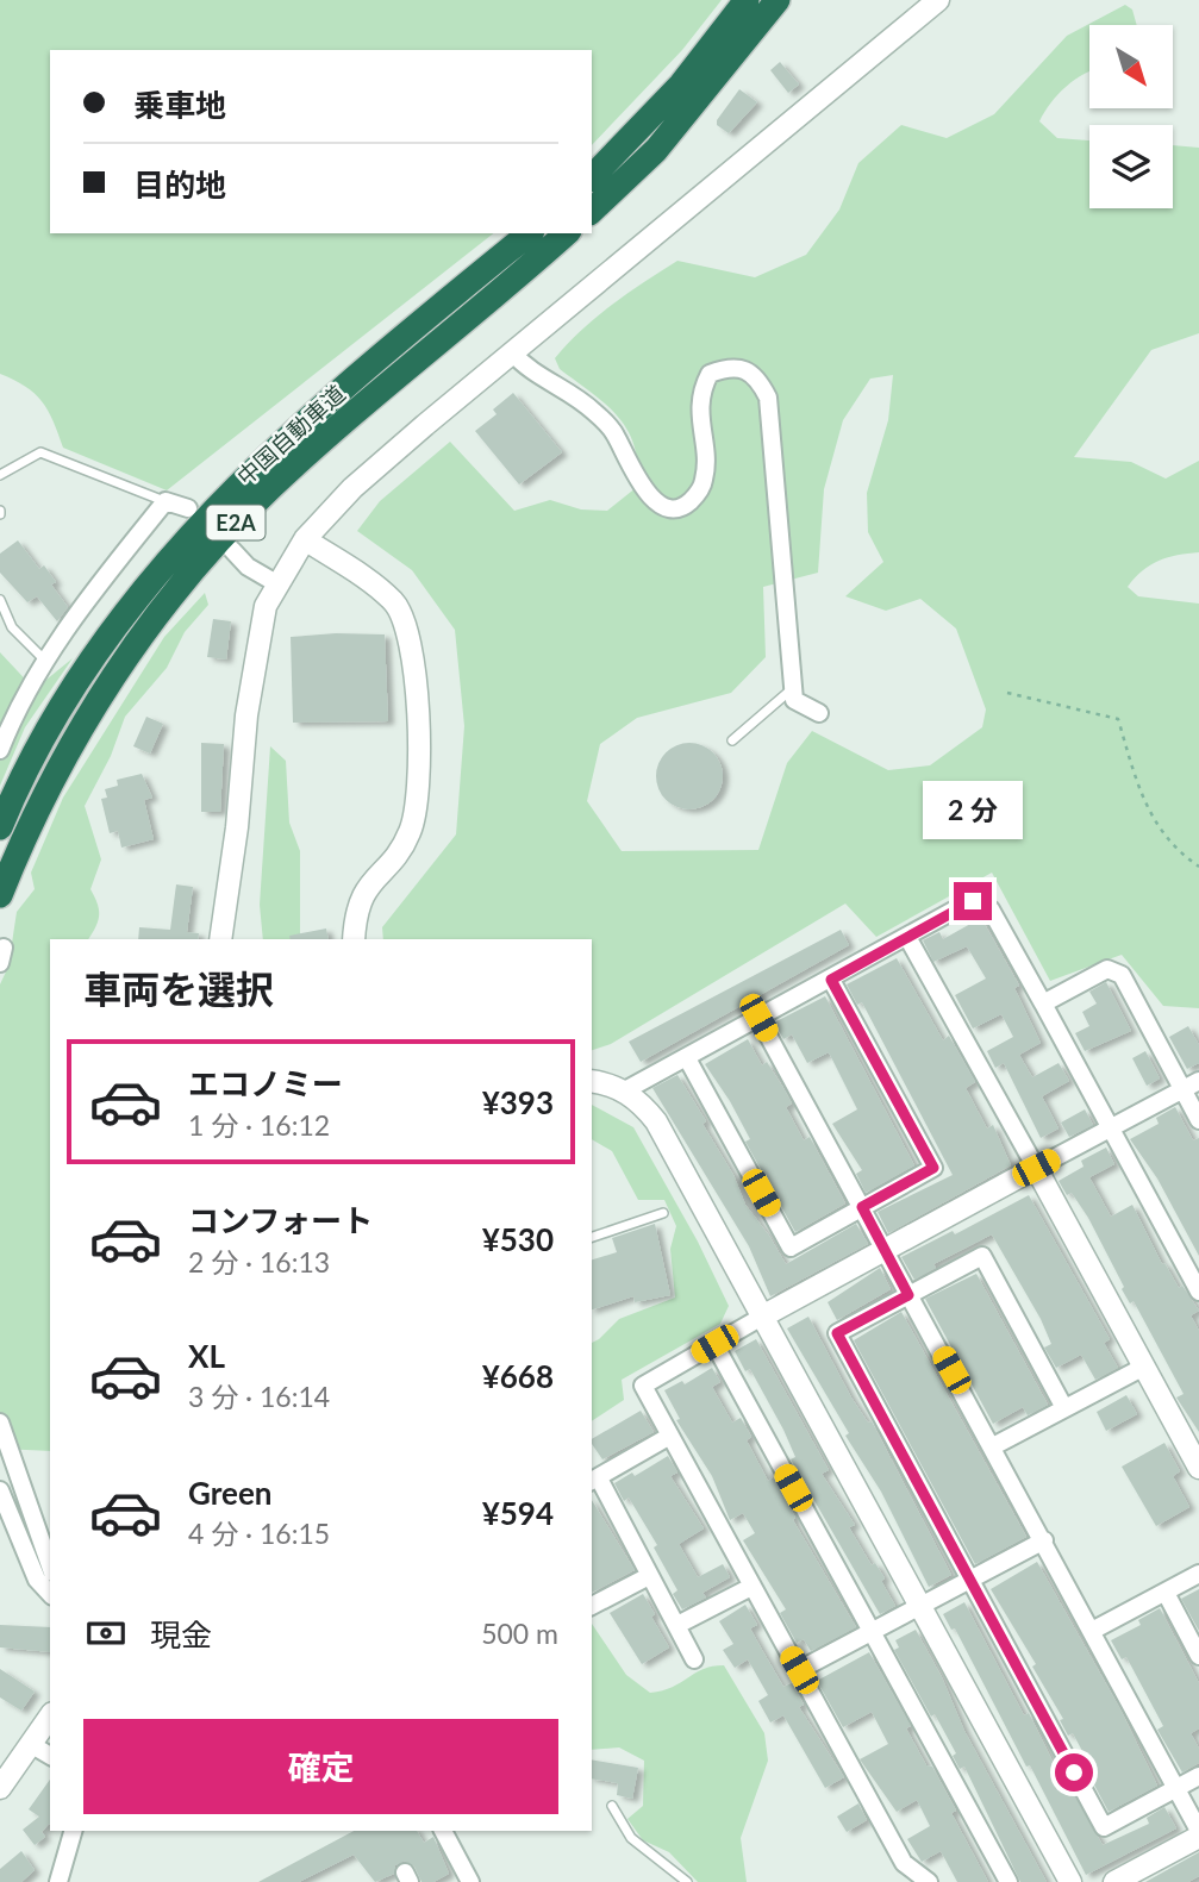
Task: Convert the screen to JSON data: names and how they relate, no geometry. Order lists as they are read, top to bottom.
{
  "streets": {
    "highway": ["中国自動車道", "E2A"]
  },
  "north": "bottom right",
  "page": {
    "banner": ["乗車地", "目的地"],
    "bubble": "2 分",
    "heading": "車両を選択",
    "list": [
      {
        "name": "エコノミー",
        "note": "1 分 · 16:12",
        "value": "¥393"
      },
      {
        "name": "コンフォート",
        "note": "2 分 · 16:13",
        "value": "¥530"
      },
      {
        "name": "XL",
        "note": "3 分 · 16:14",
        "value": "¥668"
      },
      {
        "name": "Green",
        "note": "4 分 · 16:15",
        "value": "¥594"
      }
    ],
    "pay": ["現金", "500 m"],
    "buttons": "確定"
  }
}
